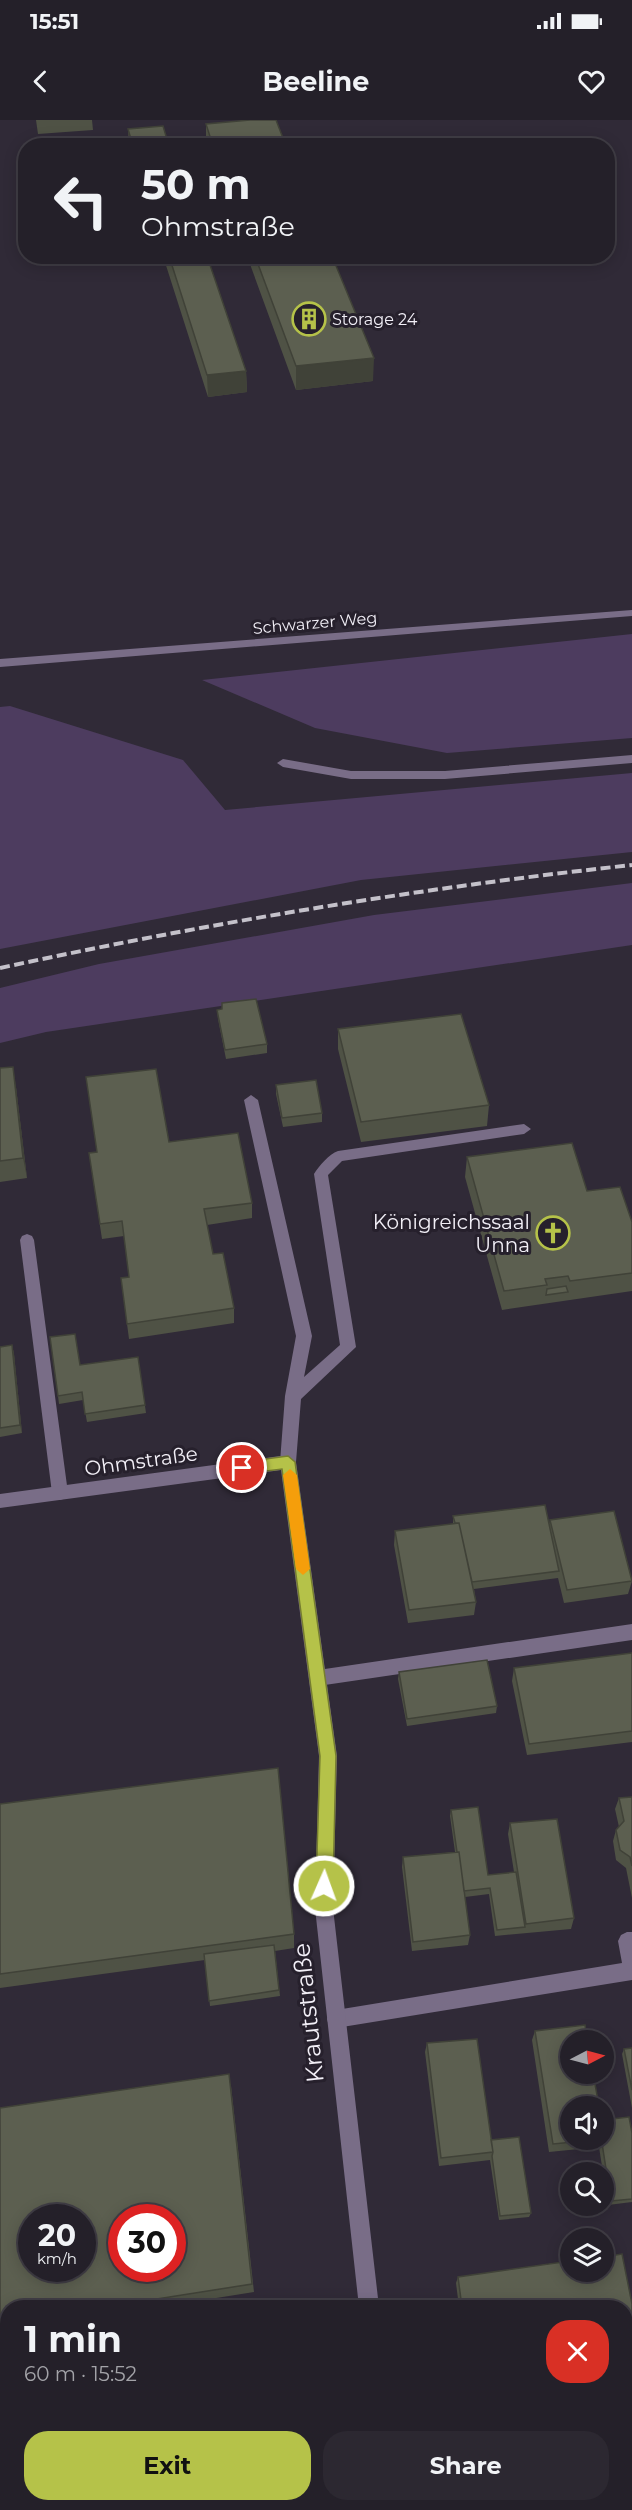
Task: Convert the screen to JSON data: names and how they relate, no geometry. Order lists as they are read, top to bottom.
{
  "streets": {
    "street": ["Schwarzer Weg", "Ohmstraße", "Krautstraße"]
  },
  "crossings": [
    ["Ohmstraße", "Krautstraße"]
  ],
  "places": {
    "building": ["Storage 24"],
    "church": ["Königreichssaal Unna"]
  },
  "north": "right",
  "page": {
    "status": "15:51",
    "header": "Beeline",
    "turn": ["50 m", "Ohmstraße"],
    "speed": "20 km/h",
    "limit": "30",
    "heading": ["1 min", "60 m · 15:52"],
    "buttons": ["Exit", "Share"]
  }
}
